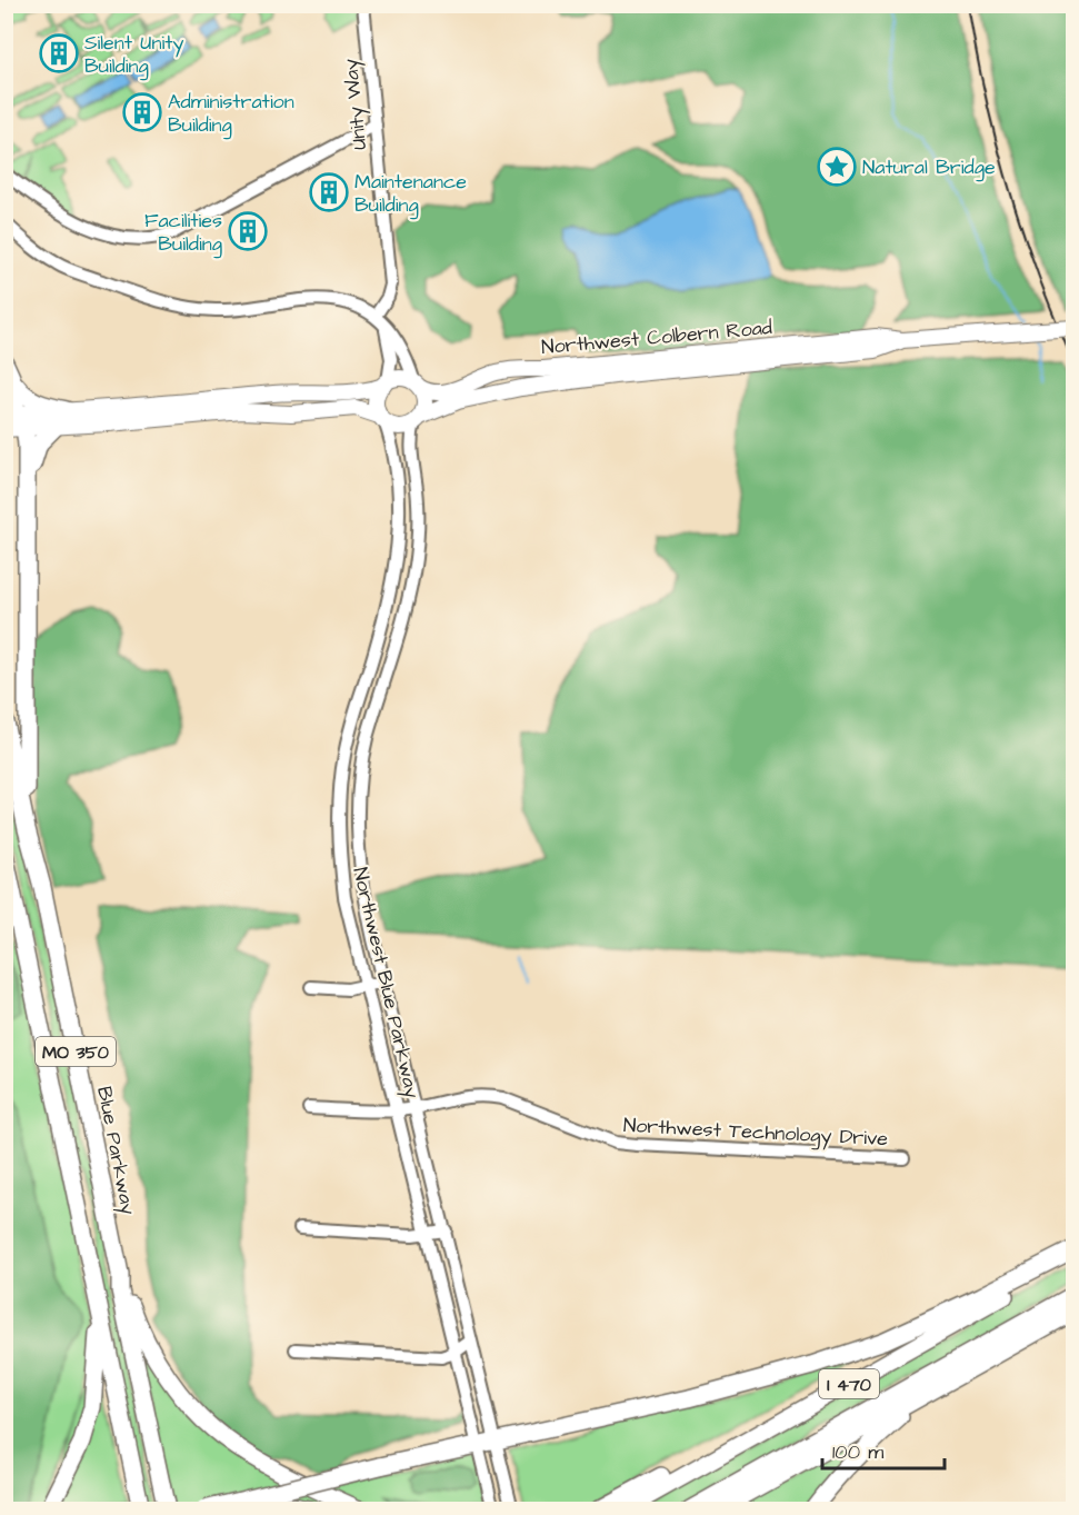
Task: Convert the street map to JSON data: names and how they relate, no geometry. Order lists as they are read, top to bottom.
{
  "streets": {
    "highway": ["MO 350", "Blue Parkway", "I 470"],
    "main road": ["Northwest Colbern Road"],
    "street": ["Unity Way", "Northwest Blue Parkway", "Northwest Technology Drive"]
  },
  "crossings": [
    ["Northwest Colbern Road", "Northwest Blue Parkway"],
    ["Northwest Blue Parkway", "Northwest Technology Drive"]
  ],
  "places": {
    "building": [
      "Silent Unity Building",
      "Administration Building",
      "Maintenance Building",
      "Facilities Building"
    ],
    "place": ["Natural Bridge"]
  },
  "scale_bar": "100 m"
}
